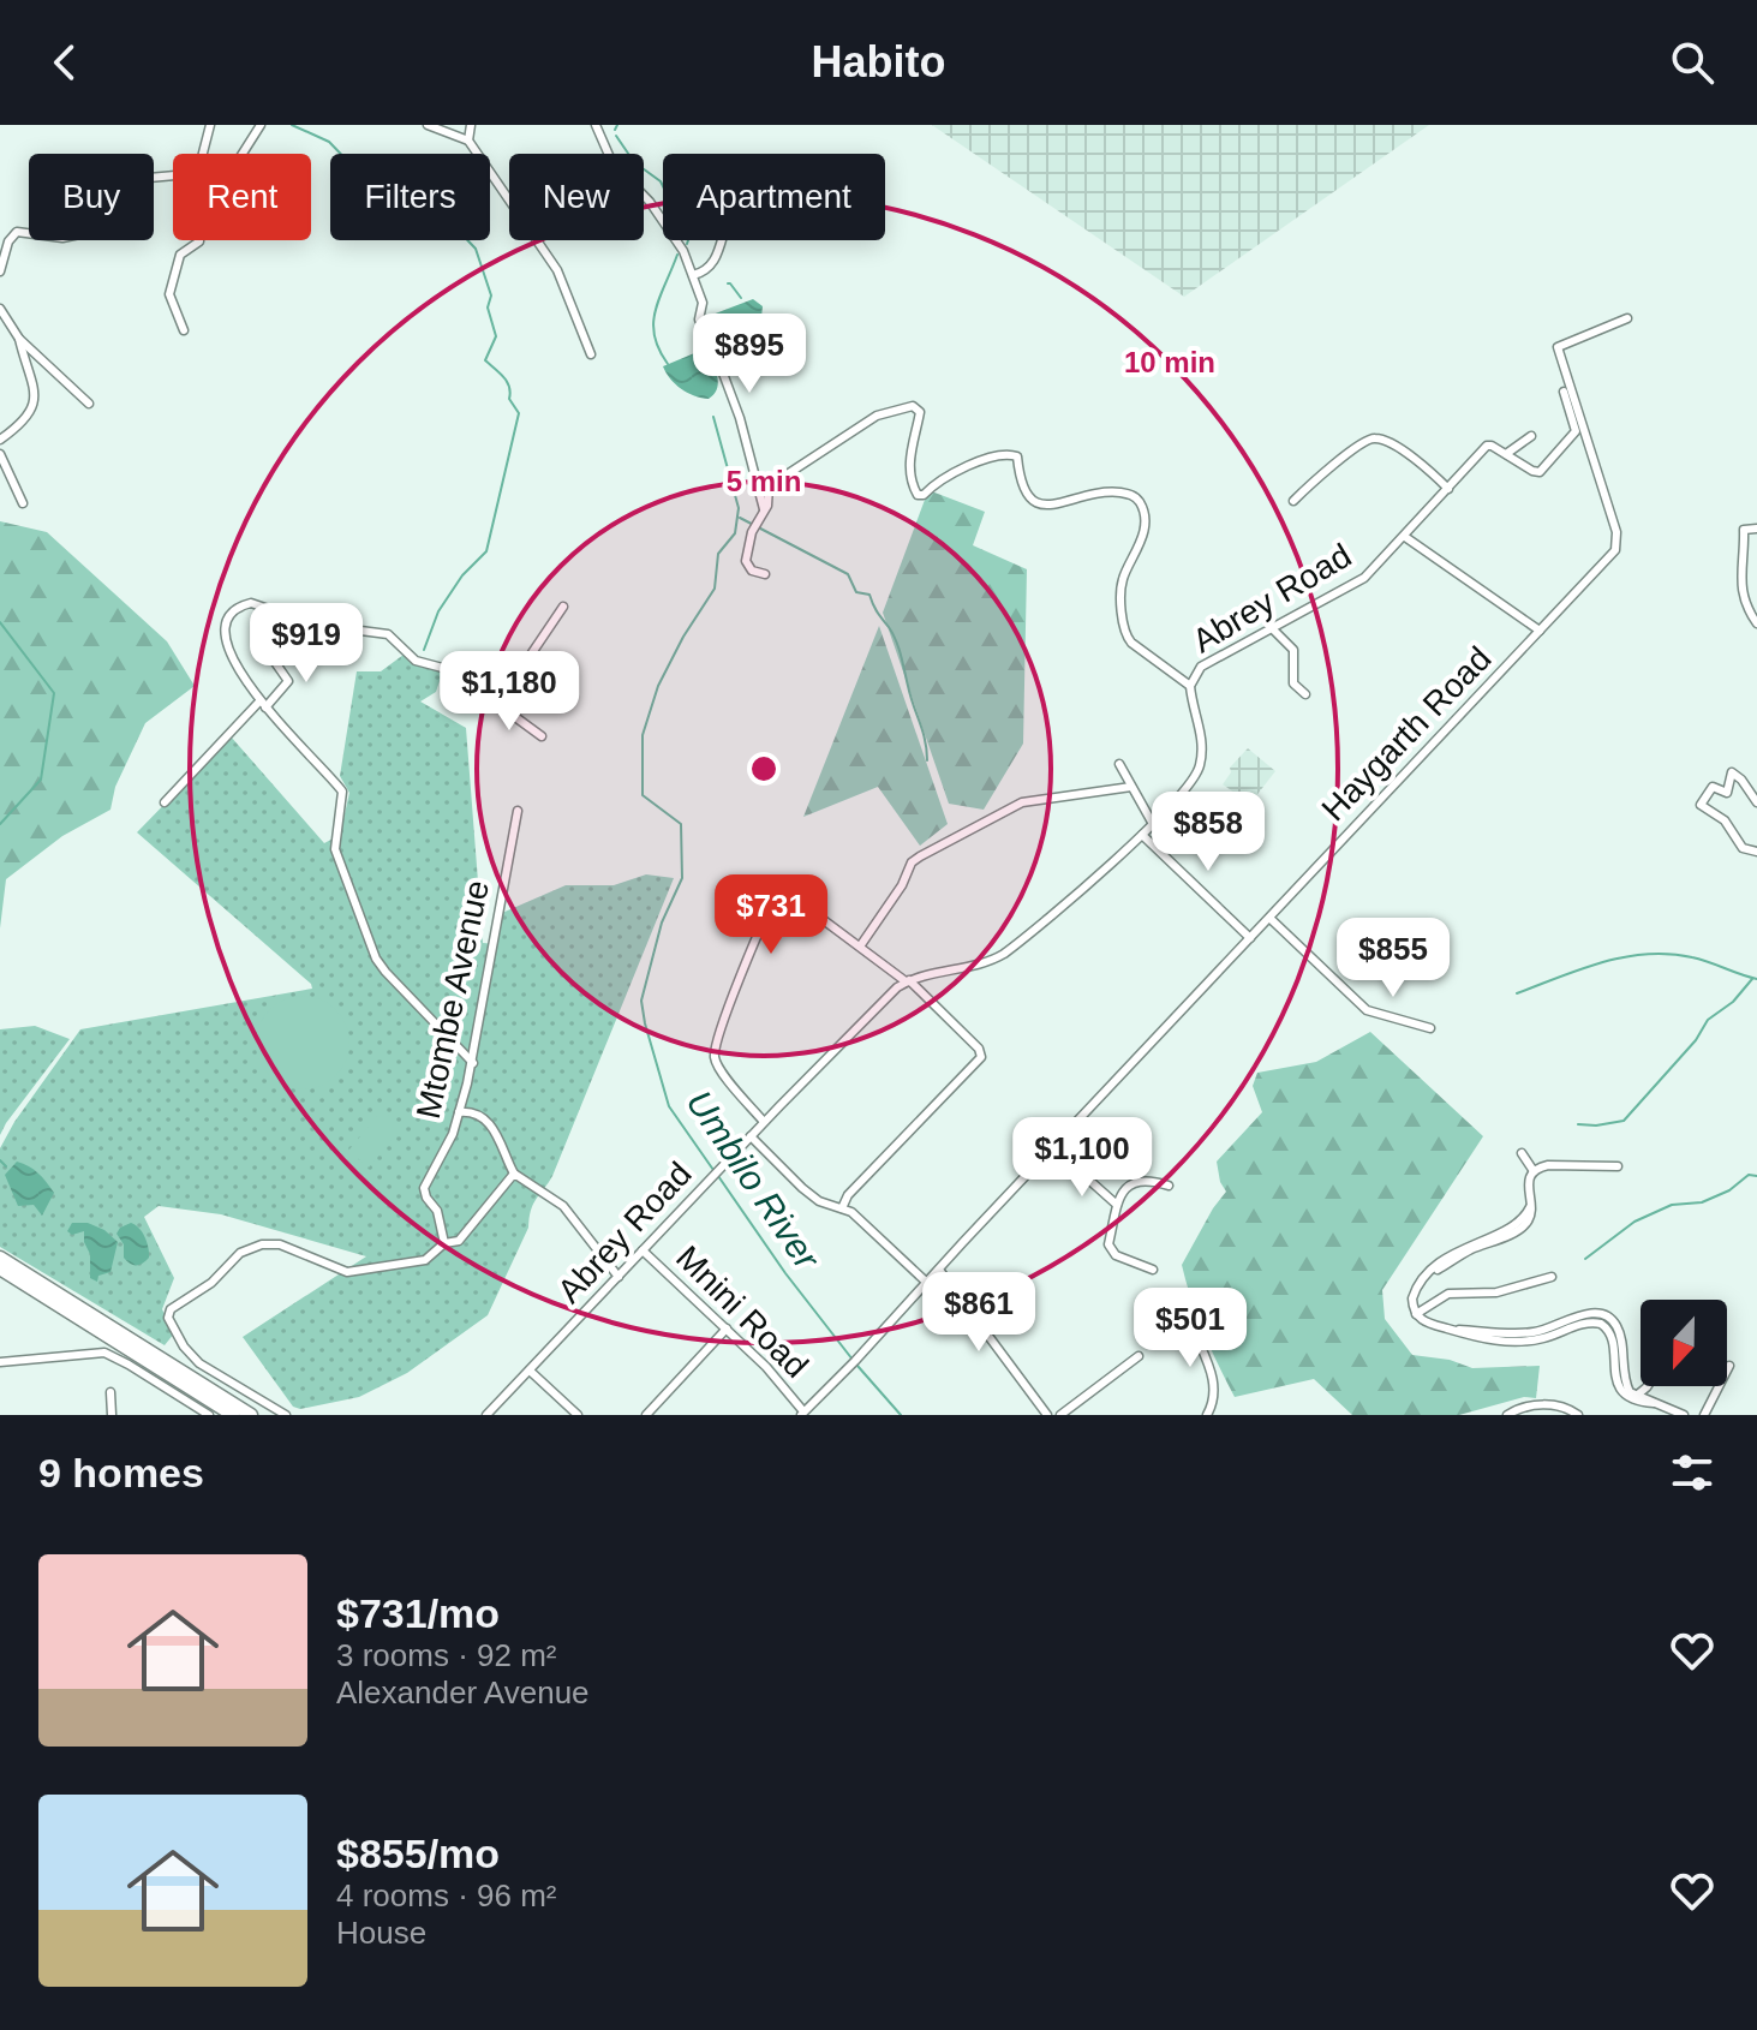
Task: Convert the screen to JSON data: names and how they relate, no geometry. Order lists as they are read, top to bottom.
{
  "streets": {
    "street": [
      "Abrey Road",
      "Haygarth Road",
      "Mtombe Avenue",
      "Mnini Road"
    ]
  },
  "crossings": [
    ["Abrey Road", "Mnini Road"],
    ["Haygarth Road", "Mnini Road"]
  ],
  "water": ["Umbilo River"],
  "north": "bottom",
  "page": {
    "header": "Habito",
    "chip": [
      "Buy",
      "Rent",
      "Filters",
      "New",
      "Apartment"
    ],
    "price": [
      "$895",
      "$919",
      "$1,180",
      "$858",
      "$731",
      "$855",
      "$1,100",
      "$861",
      "$501"
    ],
    "heading": "9 homes",
    "list": [
      {
        "name": "$731/mo",
        "note": "3 rooms · 92 m² · Alexander Avenue"
      },
      {
        "name": "$855/mo",
        "note": "4 rooms · 96 m² · House"
      }
    ]
  },
  "rings": ["10 min", "5 min"]
}
